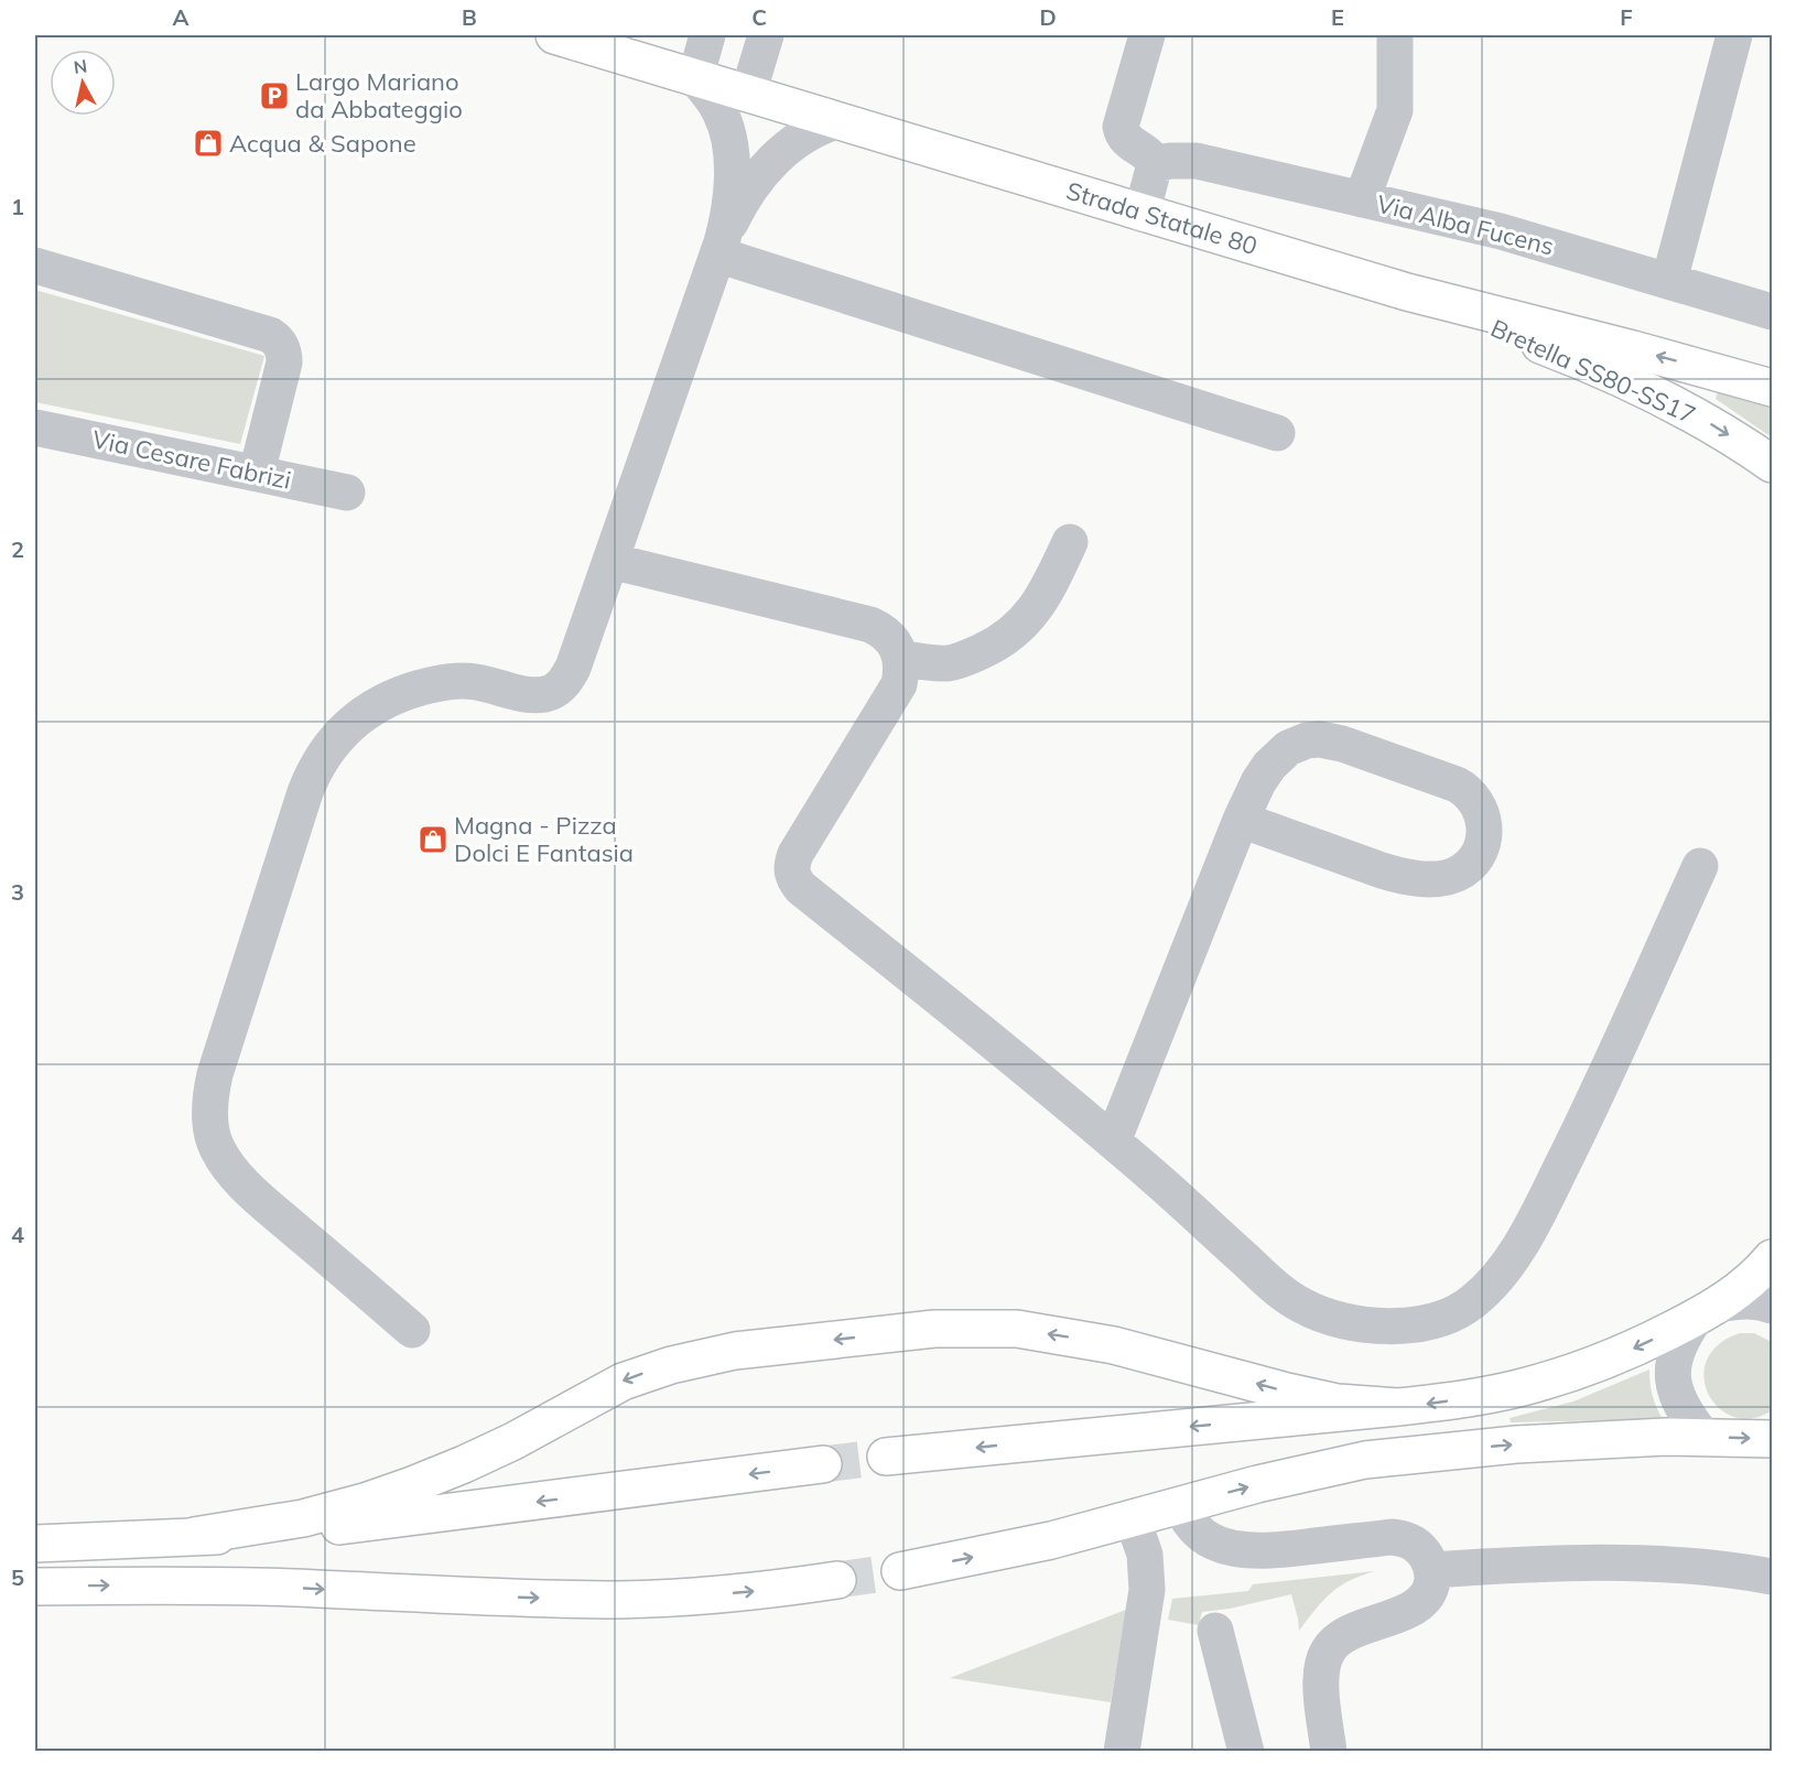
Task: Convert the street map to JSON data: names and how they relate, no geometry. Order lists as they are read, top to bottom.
{
  "streets": {
    "main road": ["Strada Statale 80", "Bretella SS80-SS17"],
    "street": ["Via Alba Fucens", "Via Cesare Fabrizi"]
  },
  "crossings": [
    ["Strada Statale 80", "Bretella SS80-SS17"]
  ],
  "one_way": ["Bretella SS80-SS17"],
  "places": {
    "parking": ["Largo Mariano da Abbateggio"],
    "shop": ["Acqua & Sapone", "Magna - Pizza Dolci E Fantasia"]
  },
  "north": "top",
  "grid": {
    "columns": [
      "A",
      "B",
      "C",
      "D",
      "E",
      "F"
    ],
    "rows": [
      "1",
      "2",
      "3",
      "4",
      "5"
    ]
  }
}
